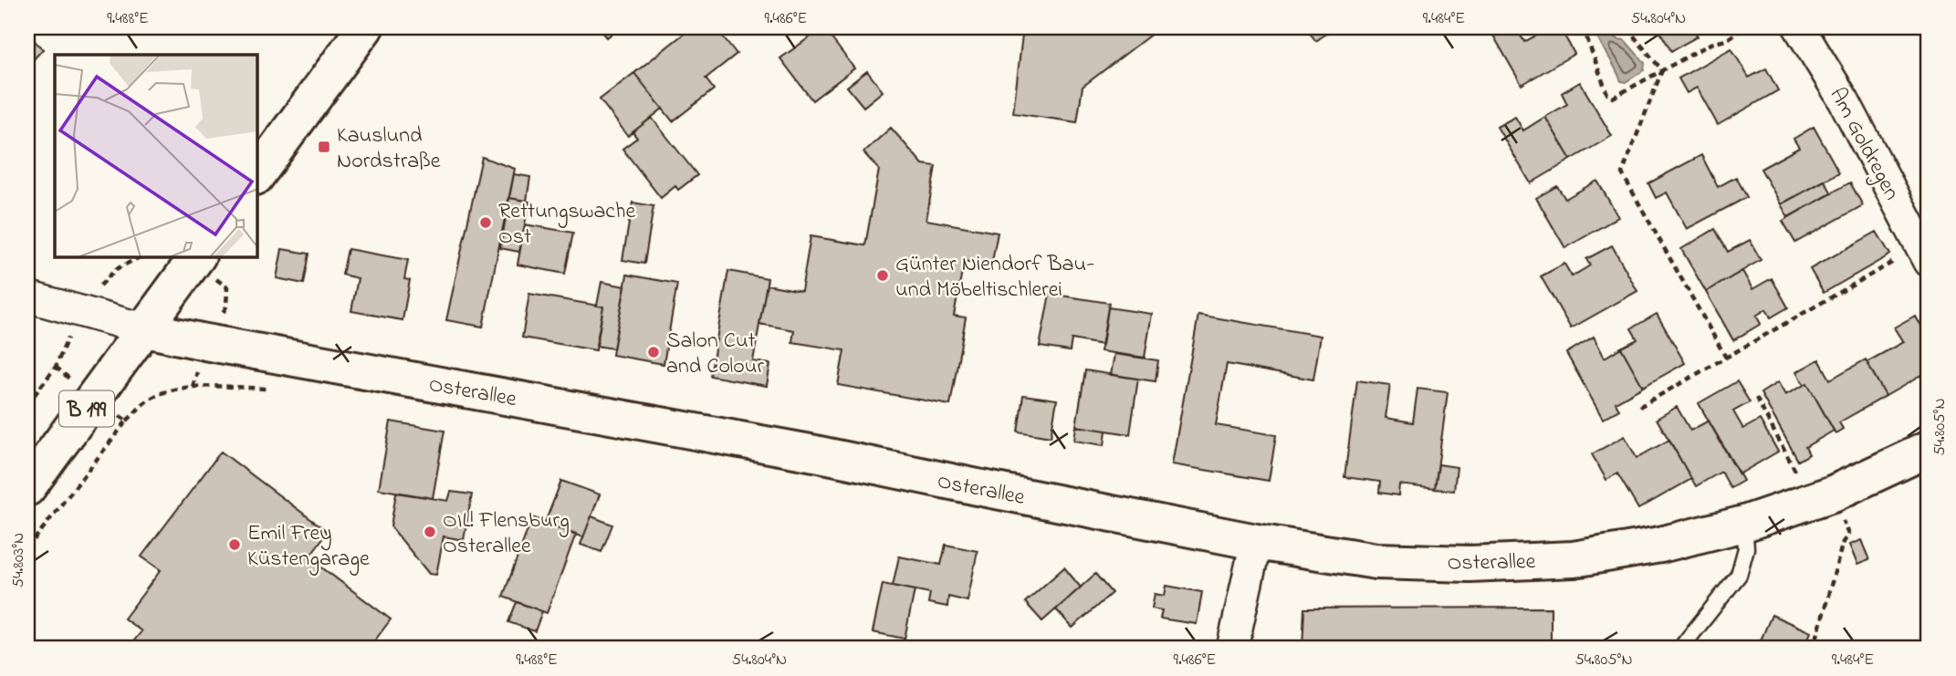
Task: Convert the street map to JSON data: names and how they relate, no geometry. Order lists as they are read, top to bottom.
{
  "streets": {
    "street": ["Am Goldregen", "Osterallee", "B 199"]
  },
  "crossings": [
    ["Osterallee", "B 199"]
  ],
  "places": {
    "transit": ["Kauslund Nordstraße"],
    "other": [
      "Rettungswache Ost",
      "Günter Niendorf Bau- und Möbeltischlerei",
      "Salon Cut and Colour",
      "OIL! Flensburg Osterallee",
      "Emil Frey Küstengarage"
    ]
  },
  "coordinates": [
    "9.488°E",
    "9.486°E",
    "9.484°E",
    "54.804°N",
    "54.805°N",
    "54.803°N"
  ]
}
